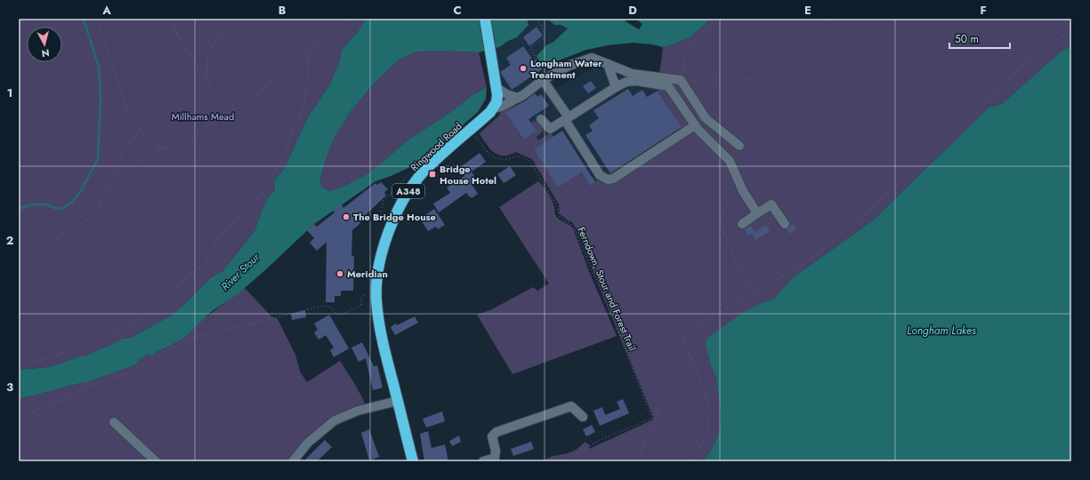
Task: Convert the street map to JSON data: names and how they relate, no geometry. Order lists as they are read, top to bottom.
{
  "streets": {
    "highway": ["Ringwood Road", "A348"],
    "path": ["Ferndown, Stour and Forest Trail"]
  },
  "crossings": [
    ["Ringwood Road", "Ferndown, Stour and Forest Trail"]
  ],
  "water": ["River Stour", "Longham Lakes"],
  "parks": ["Millhams Mead"],
  "places": {
    "other": ["Longham Water Treatment", "The Bridge House", "Meridian"],
    "transit": ["Bridge House Hotel"]
  },
  "scale_bar": "50 m",
  "north": "bottom",
  "grid": {
    "columns": [
      "A",
      "B",
      "C",
      "D",
      "E",
      "F"
    ],
    "rows": ["1", "2", "3"]
  }
}
